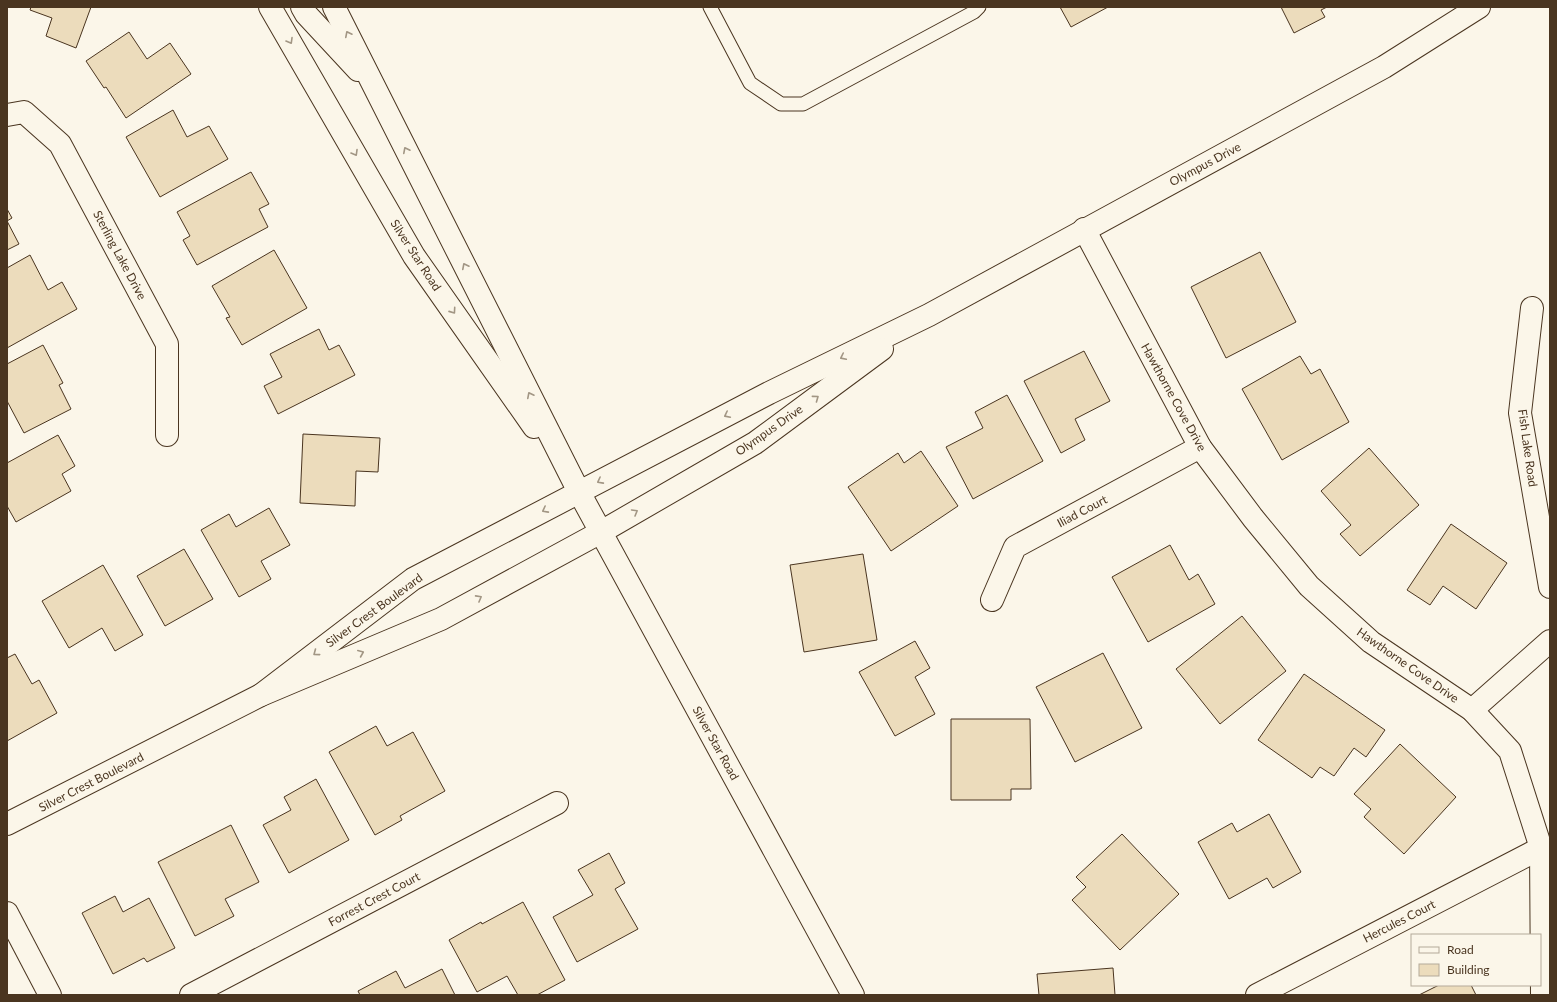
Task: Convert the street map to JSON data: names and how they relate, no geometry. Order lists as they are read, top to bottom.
{
  "streets": {
    "street": [
      "Olympus Drive",
      "Sterling Lake Drive",
      "Silver Star Road",
      "Hawthorne Cove Drive",
      "Fish Lake Road",
      "Iliad Court",
      "Silver Crest Boulevard",
      "Forrest Crest Court",
      "Hercules Court"
    ]
  },
  "crossings": [
    ["Olympus Drive", "Silver Star Road"],
    ["Olympus Drive", "Hawthorne Cove Drive"],
    ["Olympus Drive", "Silver Crest Boulevard"],
    ["Silver Star Road", "Silver Crest Boulevard"],
    ["Hawthorne Cove Drive", "Iliad Court"],
    ["Hawthorne Cove Drive", "Hercules Court"]
  ],
  "legend": ["Road", "Building"]
}
